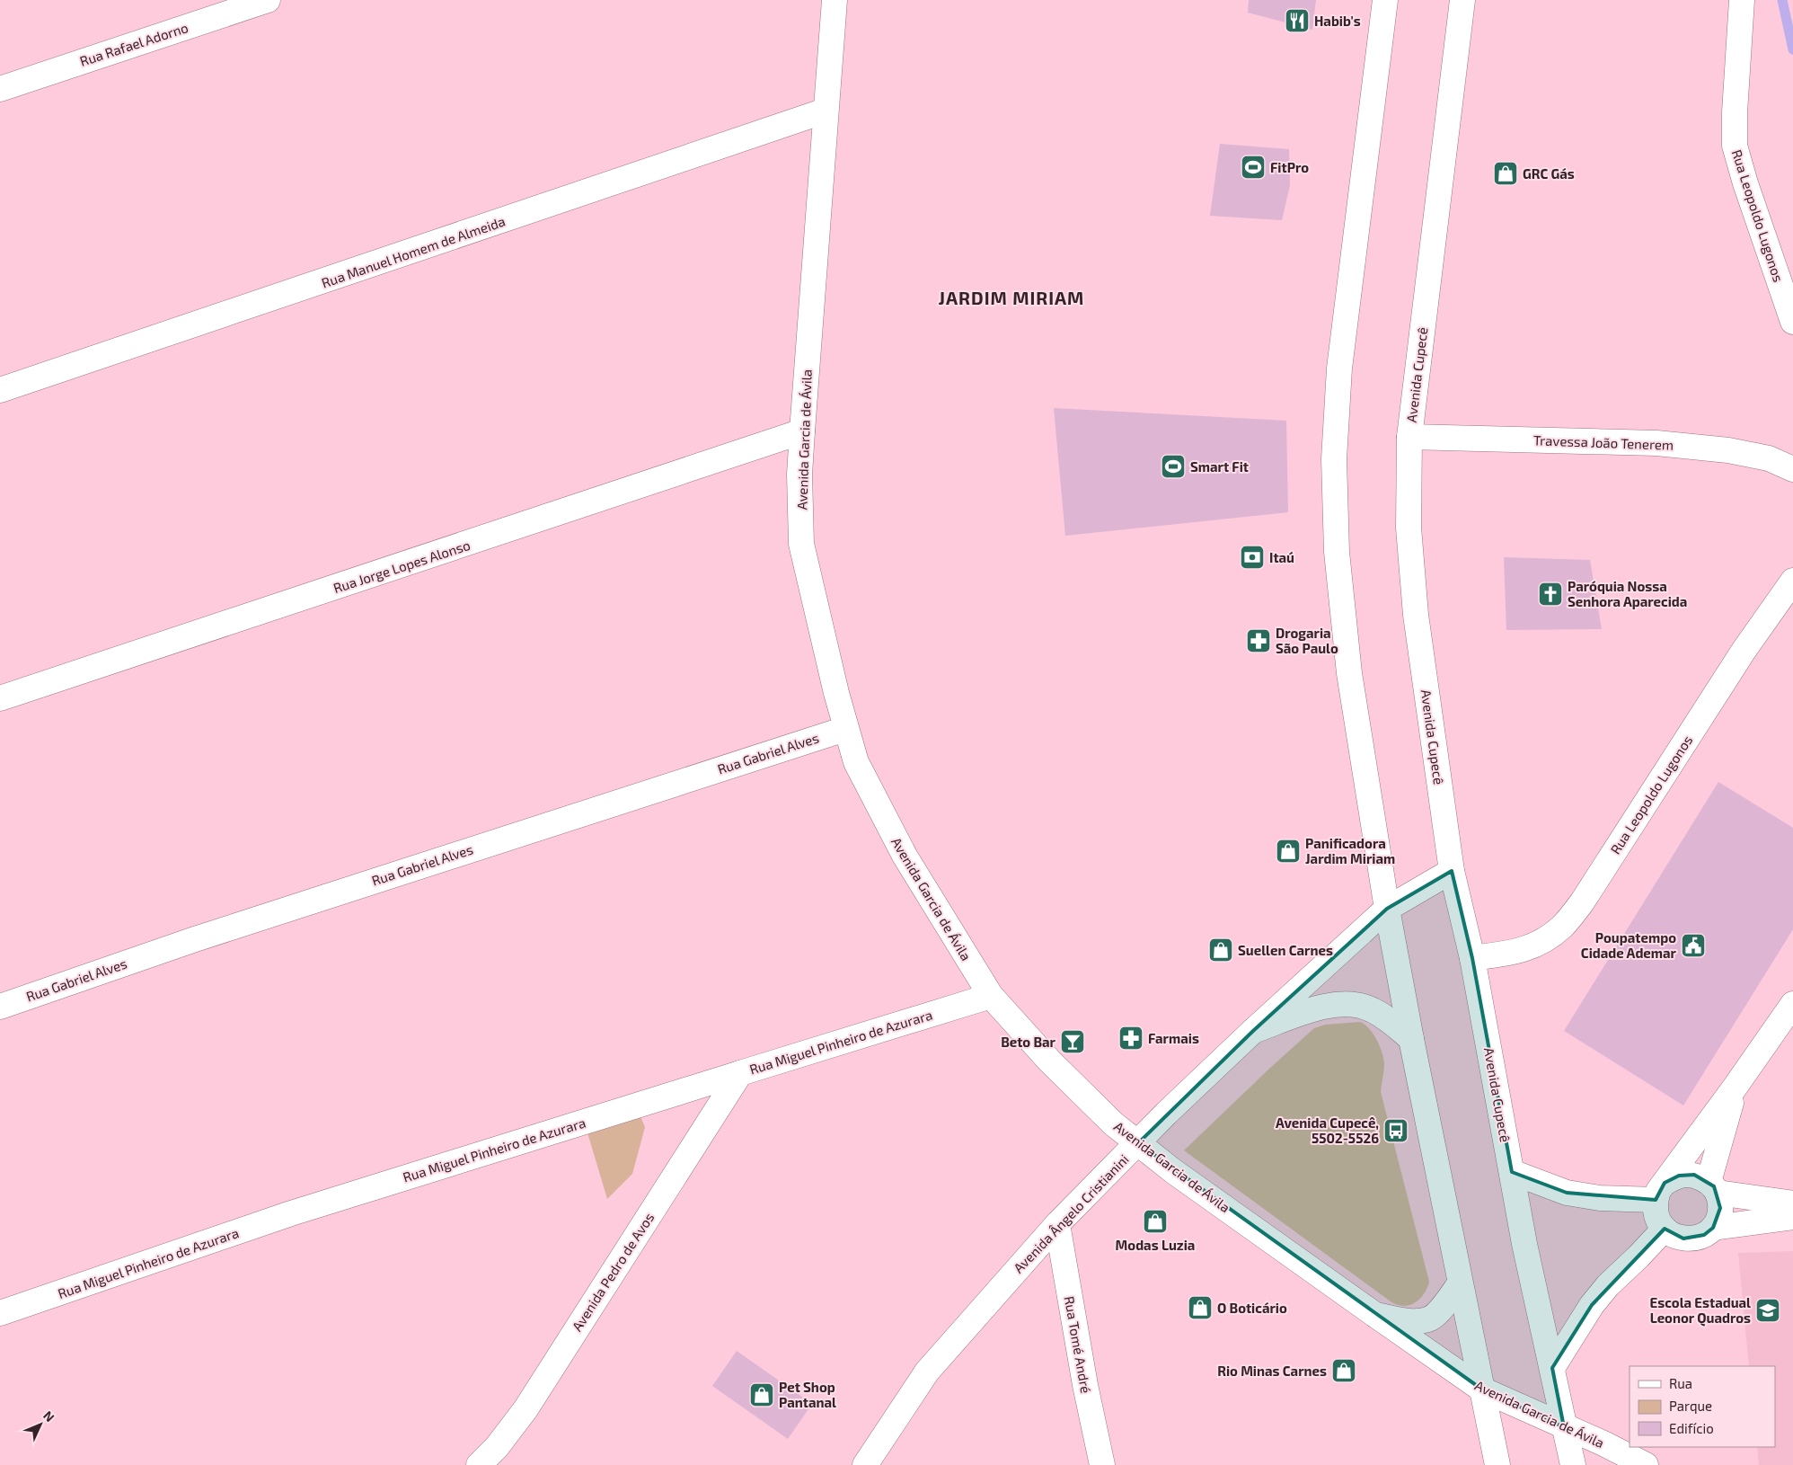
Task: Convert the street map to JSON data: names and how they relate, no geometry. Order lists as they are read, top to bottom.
{
  "streets": {
    "street": [
      "Rua Rafael Adorno",
      "Rua Leopoldo Lugonos",
      "Rua Manuel Homem de Almeida",
      "Avenida Cupecê",
      "Avenida Garcia de Ávila",
      "Travessa João Tenerem",
      "Rua Jorge Lopes Alonso",
      "Rua Gabriel Alves",
      "Rua Miguel Pinheiro de Azurara",
      "Avenida Ângelo Cristianini",
      "Avenida Pedro de Avos",
      "Rua Tomé André"
    ]
  },
  "crossings": [
    ["Rua Leopoldo Lugonos", "Avenida Cupecê"],
    ["Rua Manuel Homem de Almeida", "Avenida Garcia de Ávila"],
    ["Avenida Cupecê", "Avenida Garcia de Ávila"],
    ["Avenida Cupecê", "Travessa João Tenerem"],
    ["Avenida Cupecê", "Avenida Ângelo Cristianini"],
    ["Avenida Garcia de Ávila", "Rua Jorge Lopes Alonso"],
    ["Avenida Garcia de Ávila", "Rua Gabriel Alves"],
    ["Avenida Garcia de Ávila", "Rua Miguel Pinheiro de Azurara"],
    ["Avenida Garcia de Ávila", "Avenida Ângelo Cristianini"],
    ["Rua Miguel Pinheiro de Azurara", "Avenida Pedro de Avos"],
    ["Avenida Ângelo Cristianini", "Rua Tomé André"]
  ],
  "districts": ["JARDIM MIRIAM"],
  "places": {
    "restaurant": ["Habib's"],
    "sports": ["FitPro", "Smart Fit"],
    "shop": [
      "GRC Gás",
      "Panificadora Jardim Miriam",
      "Suellen Carnes",
      "Modas Luzia",
      "O Boticário",
      "Rio Minas Carnes",
      "Pet Shop Pantanal"
    ],
    "bank": ["Itaú"],
    "church": ["Paróquia Nossa Senhora Aparecida"],
    "pharmacy": ["Drogaria São Paulo", "Farmais"],
    "public building": ["Poupatempo Cidade Ademar"],
    "bar": ["Beto Bar"],
    "bus stop": ["Avenida Cupecê, 5502-5526"],
    "school or university": ["Escola Estadual Leonor Quadros"]
  },
  "legend": ["Rua", "Parque", "Edifício"],
  "north": "top right"
}
